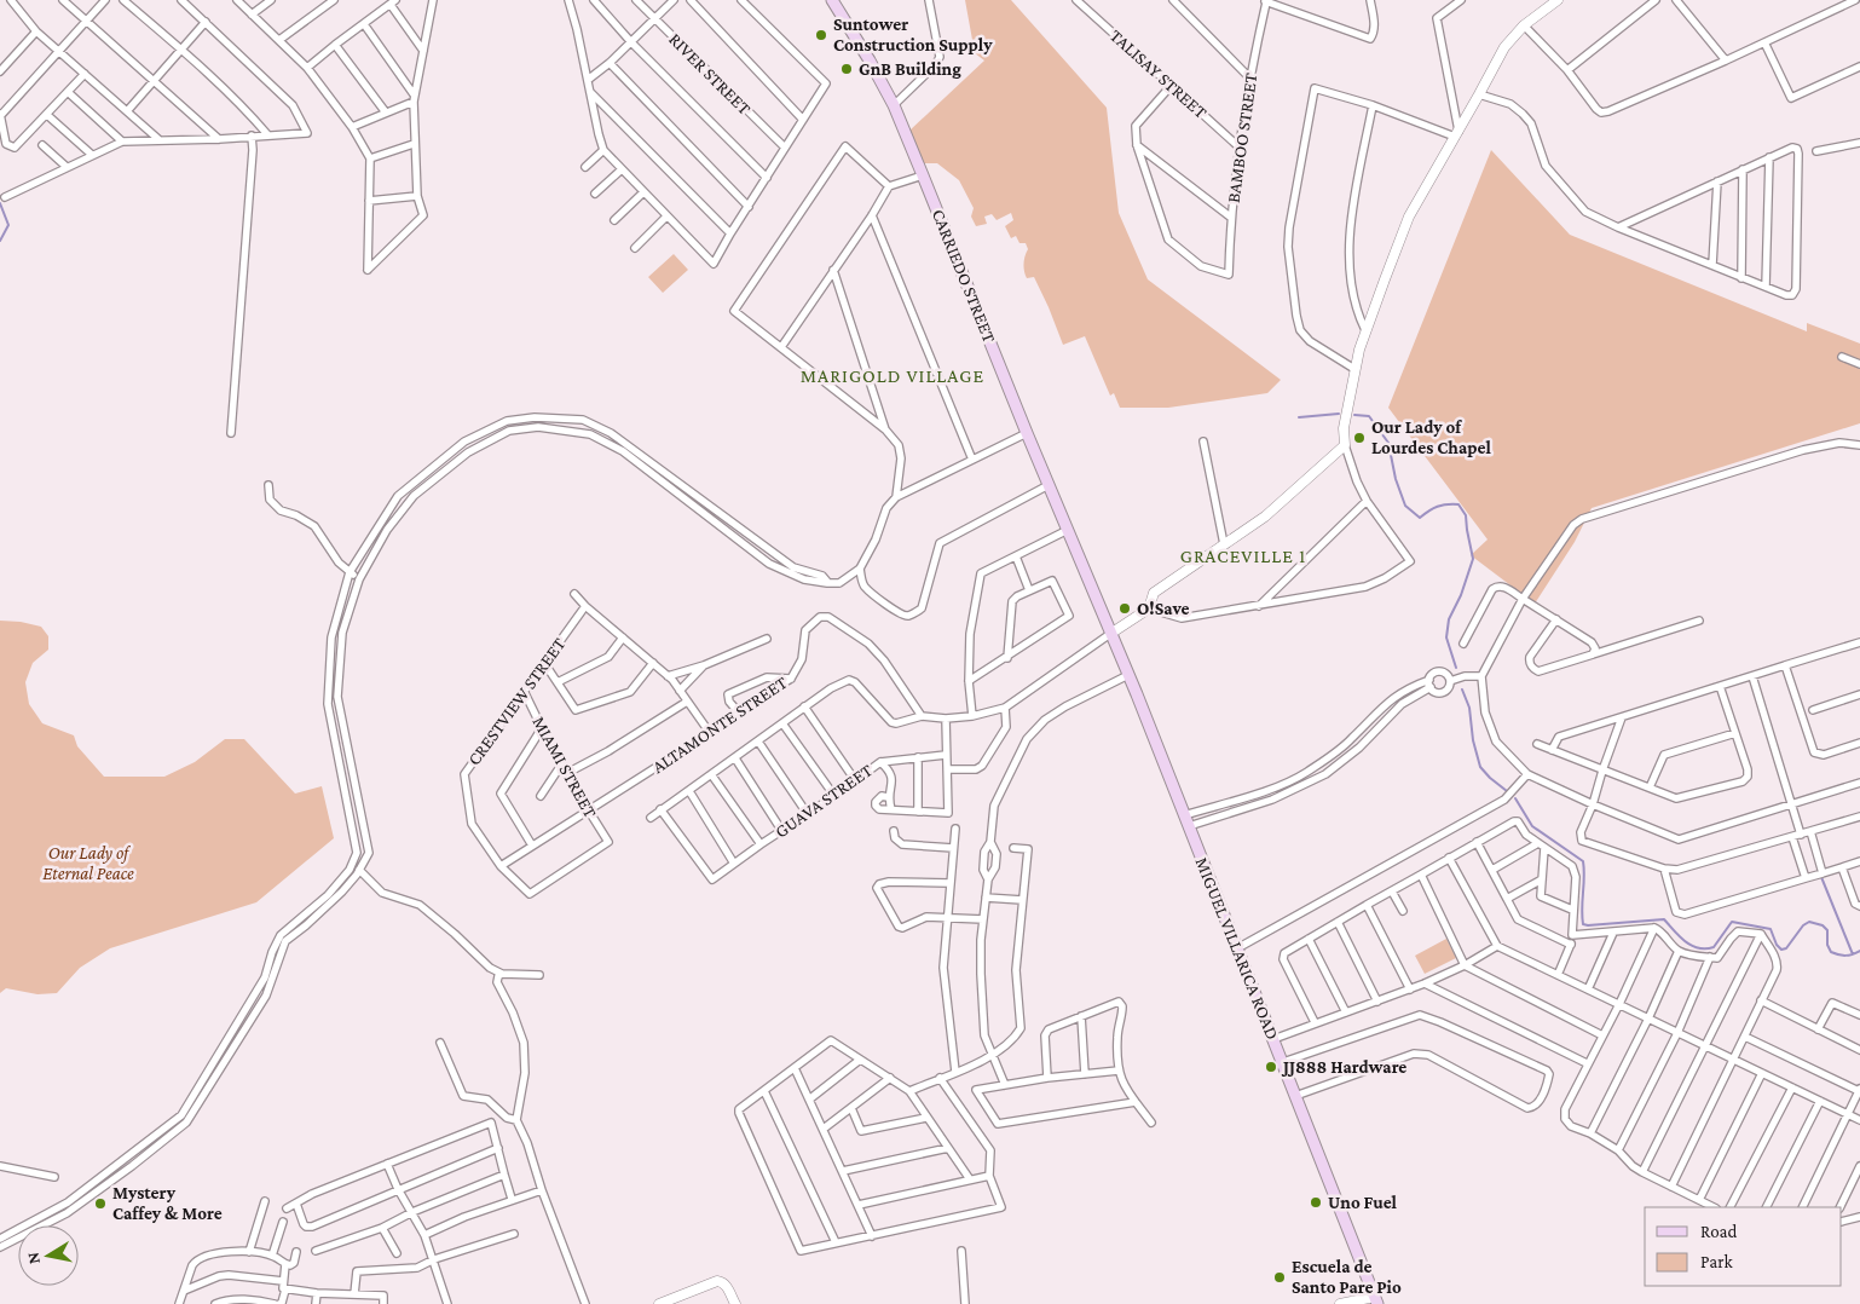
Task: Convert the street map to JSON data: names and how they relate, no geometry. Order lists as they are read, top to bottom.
{
  "streets": {
    "main road": ["CARRIEDO STREET", "MIGUEL VILLARICA ROAD"],
    "street": [
      "RIVER STREET",
      "TALISAY STREET",
      "BAMBOO STREET",
      "CRESTVIEW STREET",
      "ALTAMONTE STREET",
      "MIAMI STREET",
      "GUAVA STREET"
    ]
  },
  "crossings": [
    ["TALISAY STREET", "BAMBOO STREET"],
    ["CARRIEDO STREET", "MIGUEL VILLARICA ROAD"],
    ["CRESTVIEW STREET", "ALTAMONTE STREET"],
    ["CRESTVIEW STREET", "MIAMI STREET"],
    ["ALTAMONTE STREET", "MIAMI STREET"]
  ],
  "districts": ["MARIGOLD VILLAGE", "GRACEVILLE 1"],
  "parks": ["Our Lady of Eternal Peace"],
  "places": [
    "Suntower Construction Supply",
    "GnB Building",
    "Our Lady of Lourdes Chapel",
    "O!Save",
    "JJ888 Hardware",
    "Uno Fuel",
    "Mystery Caffey & More",
    "Escuela de Santo Pare Pio"
  ],
  "legend": ["Road", "Park"],
  "north": "left"
}
